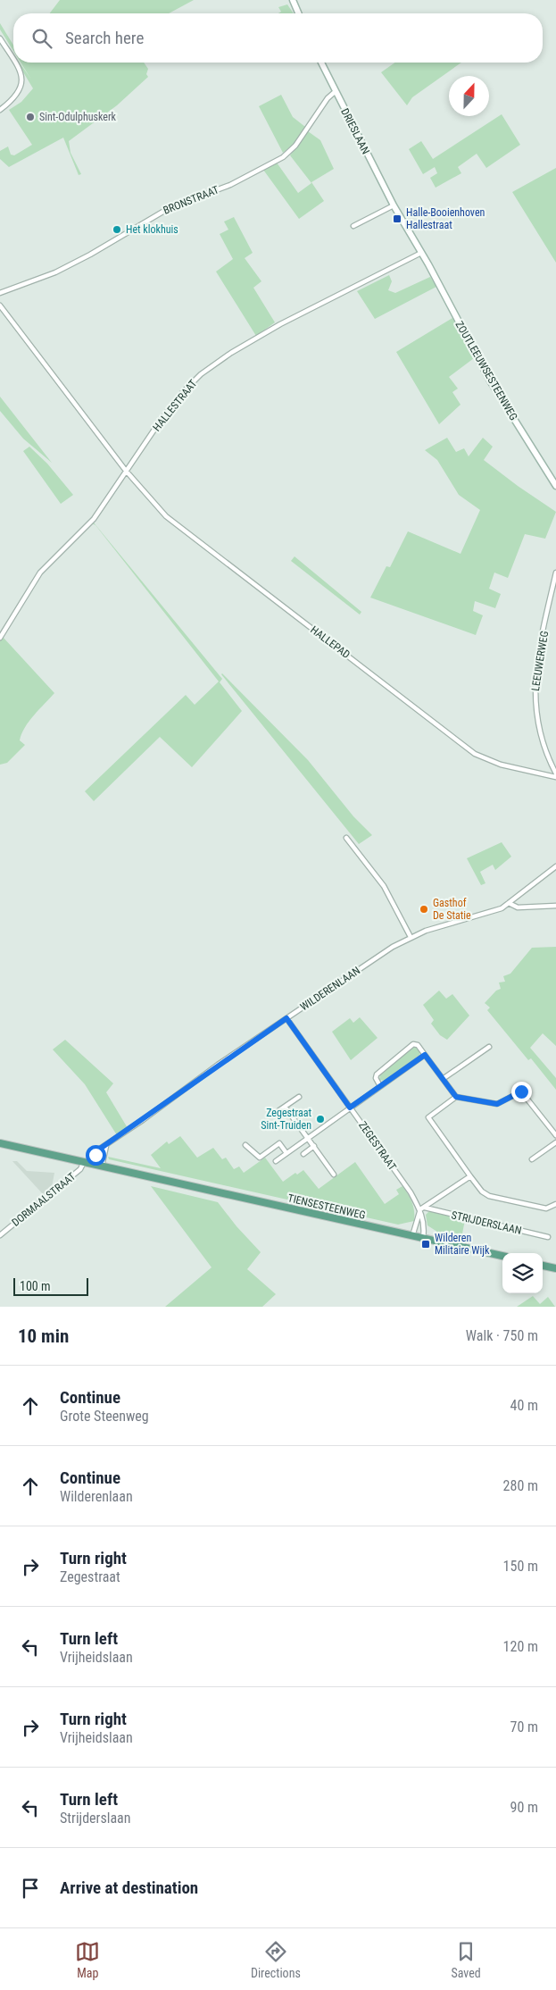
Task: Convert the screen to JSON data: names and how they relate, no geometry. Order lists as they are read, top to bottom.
{
  "streets": {
    "main road": ["TIENSESTEENWEG"],
    "street": [
      "DRIESLAAN",
      "BRONSTRAAT",
      "ZOUTLEEUWSESTEENWEG",
      "HALLESTRAAT",
      "HALLEPAD",
      "LEEUWERWEG",
      "WILDERENLAAN",
      "ZEGESTRAAT",
      "DORMAALSTRAAT",
      "STRIJDERSLAAN"
    ]
  },
  "crossings": [
    ["DRIESLAAN", "BRONSTRAAT"],
    ["DRIESLAAN", "ZOUTLEEUWSESTEENWEG"],
    ["DRIESLAAN", "HALLESTRAAT"],
    ["ZOUTLEEUWSESTEENWEG", "HALLESTRAAT"],
    ["HALLESTRAAT", "HALLEPAD"],
    ["WILDERENLAAN", "ZEGESTRAAT"],
    ["WILDERENLAAN", "TIENSESTEENWEG"],
    ["ZEGESTRAAT", "TIENSESTEENWEG"],
    ["ZEGESTRAAT", "STRIJDERSLAAN"],
    ["DORMAALSTRAAT", "TIENSESTEENWEG"]
  ],
  "places": {
    "other": [
      "Sint-Odulphuskerk",
      "Het klokhuis",
      "Gasthof De Statie",
      "Zegestraat Sint-Truiden"
    ],
    "transit": ["Halle-Booienhoven Hallestraat", "Wilderen Militaire Wijk"]
  },
  "scale_bar": "100 m",
  "north": "top",
  "page": {
    "search": "Search here",
    "scale": "100 m",
    "heading": ["10 min", "Walk · 750 m"],
    "list": [
      ["Continue", "Grote Steenweg", "40 m"],
      ["Continue", "Wilderenlaan", "280 m"],
      ["Turn right", "Zegestraat", "150 m"],
      ["Turn left", "Vrijheidslaan", "120 m"],
      ["Turn right", "Vrijheidslaan", "70 m"],
      ["Turn left", "Strijderslaan", "90 m"],
      "Arrive at destination"
    ],
    "nav": ["Map", "Directions", "Saved"]
  }
}
